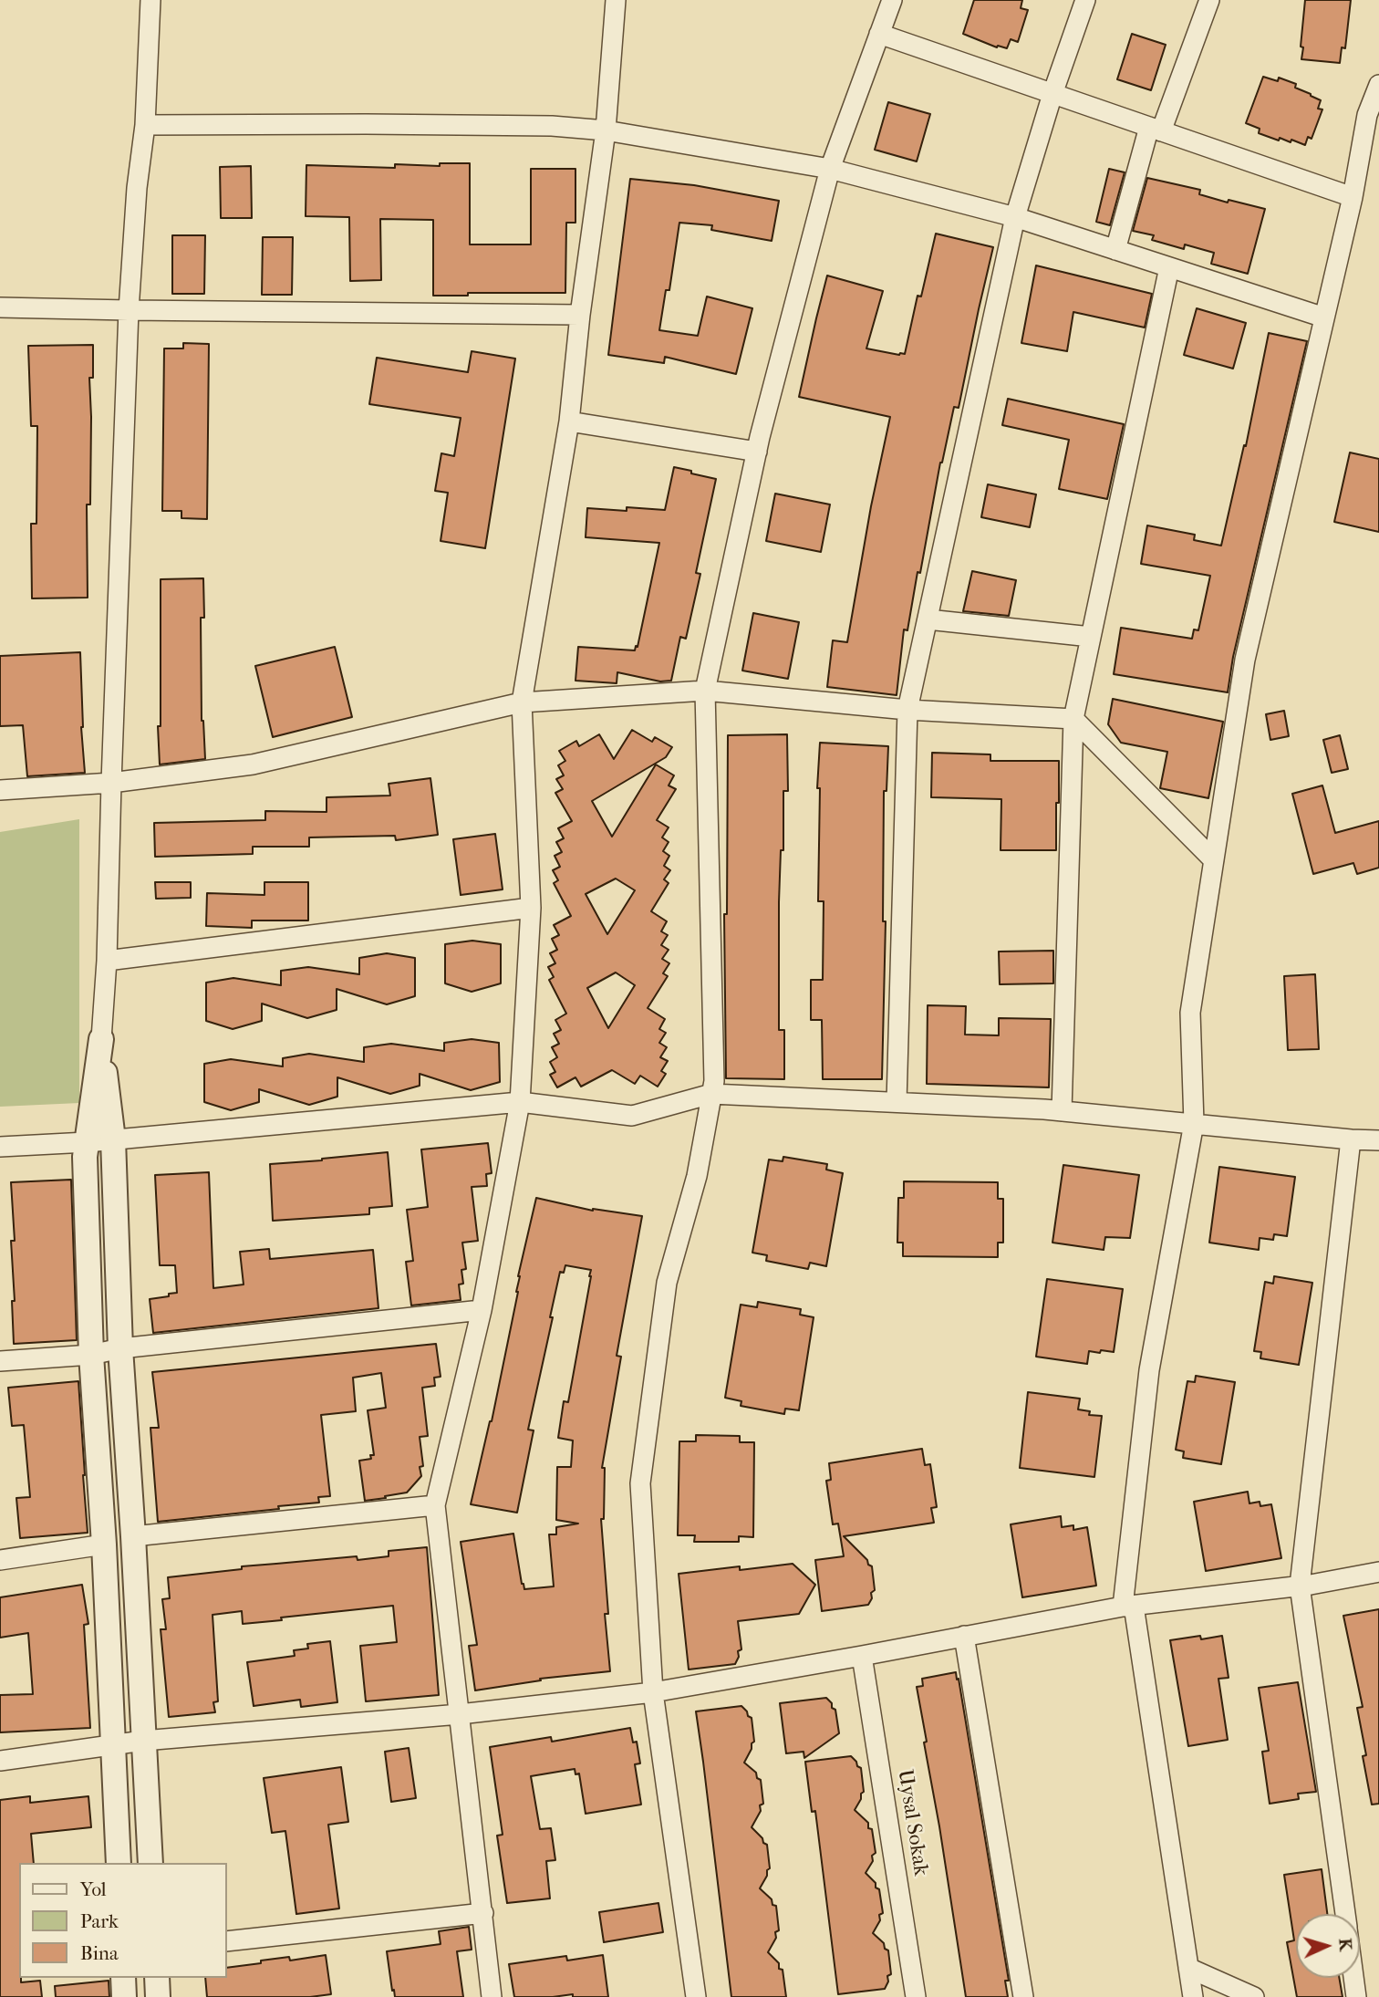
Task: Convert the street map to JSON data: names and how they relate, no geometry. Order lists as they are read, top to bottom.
{
  "streets": {
    "street": ["Uysal Sokak"]
  },
  "legend": ["Yol", "Park", "Bina"],
  "north": "right"
}
